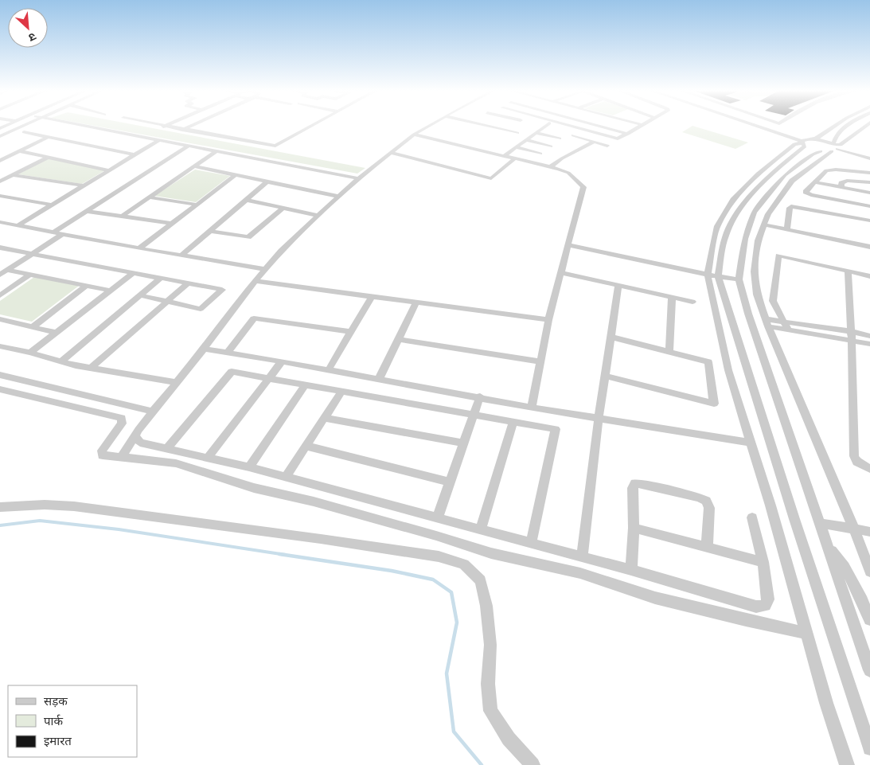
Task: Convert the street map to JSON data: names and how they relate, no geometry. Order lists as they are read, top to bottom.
{
  "legend": ["सड़क", "पार्क", "इमारत"],
  "north": "bottom right"
}
